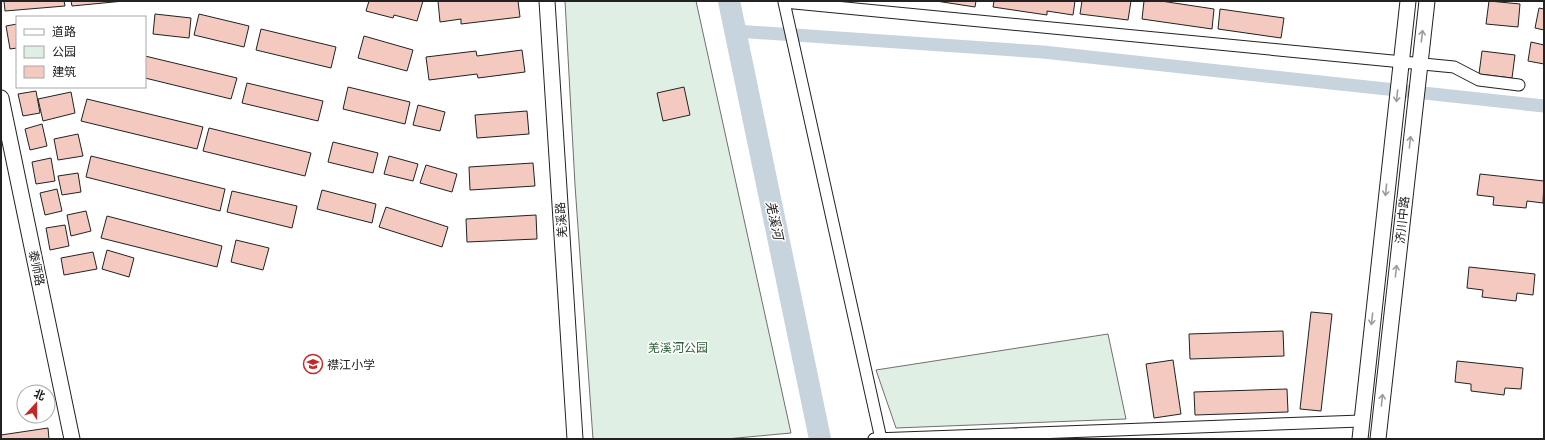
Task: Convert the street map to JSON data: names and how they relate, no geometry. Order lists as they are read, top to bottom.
{
  "streets": {
    "main road": ["羌溪路", "济川中路", "泰师路"]
  },
  "water": ["羌溪河"],
  "parks": ["羌溪河公园"],
  "places": {
    "school or university": ["襟江小学"]
  },
  "legend": ["道路", "公园", "建筑"],
  "north": "top"
}
